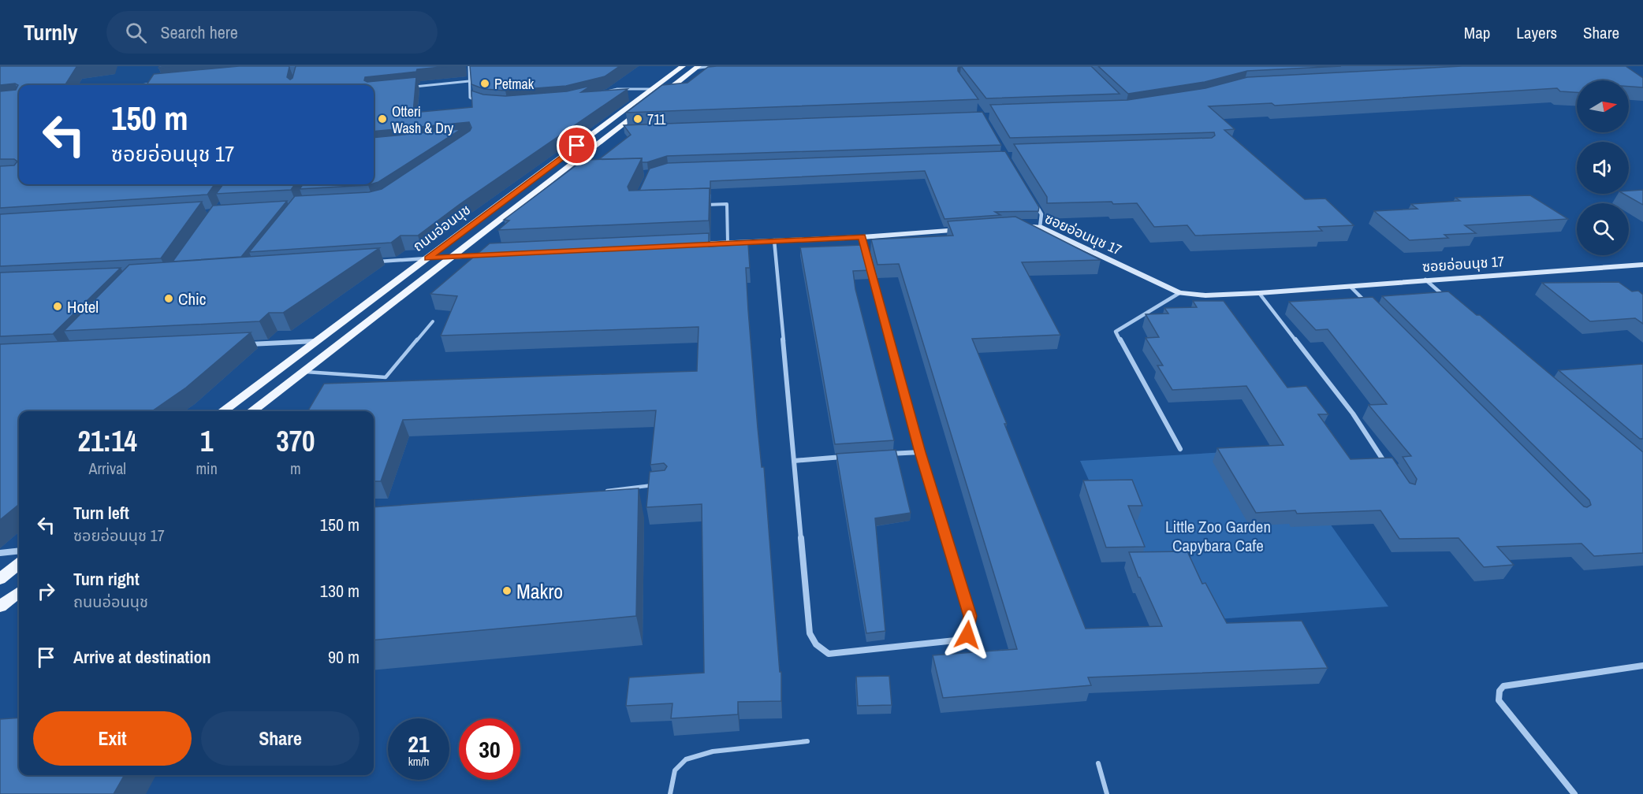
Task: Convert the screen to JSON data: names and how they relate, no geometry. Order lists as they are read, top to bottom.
{
  "streets": {
    "main road": ["ถนนอ่อนนุช"],
    "street": ["ซอยอ่อนนุช 17"]
  },
  "parks": ["Little Zoo Garden Capybara Cafe"],
  "places": [
    "Petmak",
    "Otteri Wash & Dry",
    "711",
    "Chic",
    "Hotel",
    "Makro"
  ],
  "north": "right",
  "page": {
    "header": "Turnly",
    "search": "Search here",
    "nav": ["Map", "Layers", "Share"],
    "turn": ["150 m", "ซอยอ่อนนุช 17"],
    "eta": [
      "21:14",
      "Arrival",
      "1",
      "min",
      "370",
      "m"
    ],
    "list": [
      {
        "name": "Turn left",
        "note": "ซอยอ่อนนุช 17",
        "value": "150 m"
      },
      {
        "name": "Turn right",
        "note": "ถนนอ่อนนุช",
        "value": "130 m"
      },
      {
        "name": "Arrive at destination",
        "value": "90 m"
      }
    ],
    "buttons": ["Exit", "Share"],
    "speed": "21 km/h",
    "limit": "30"
  }
}
